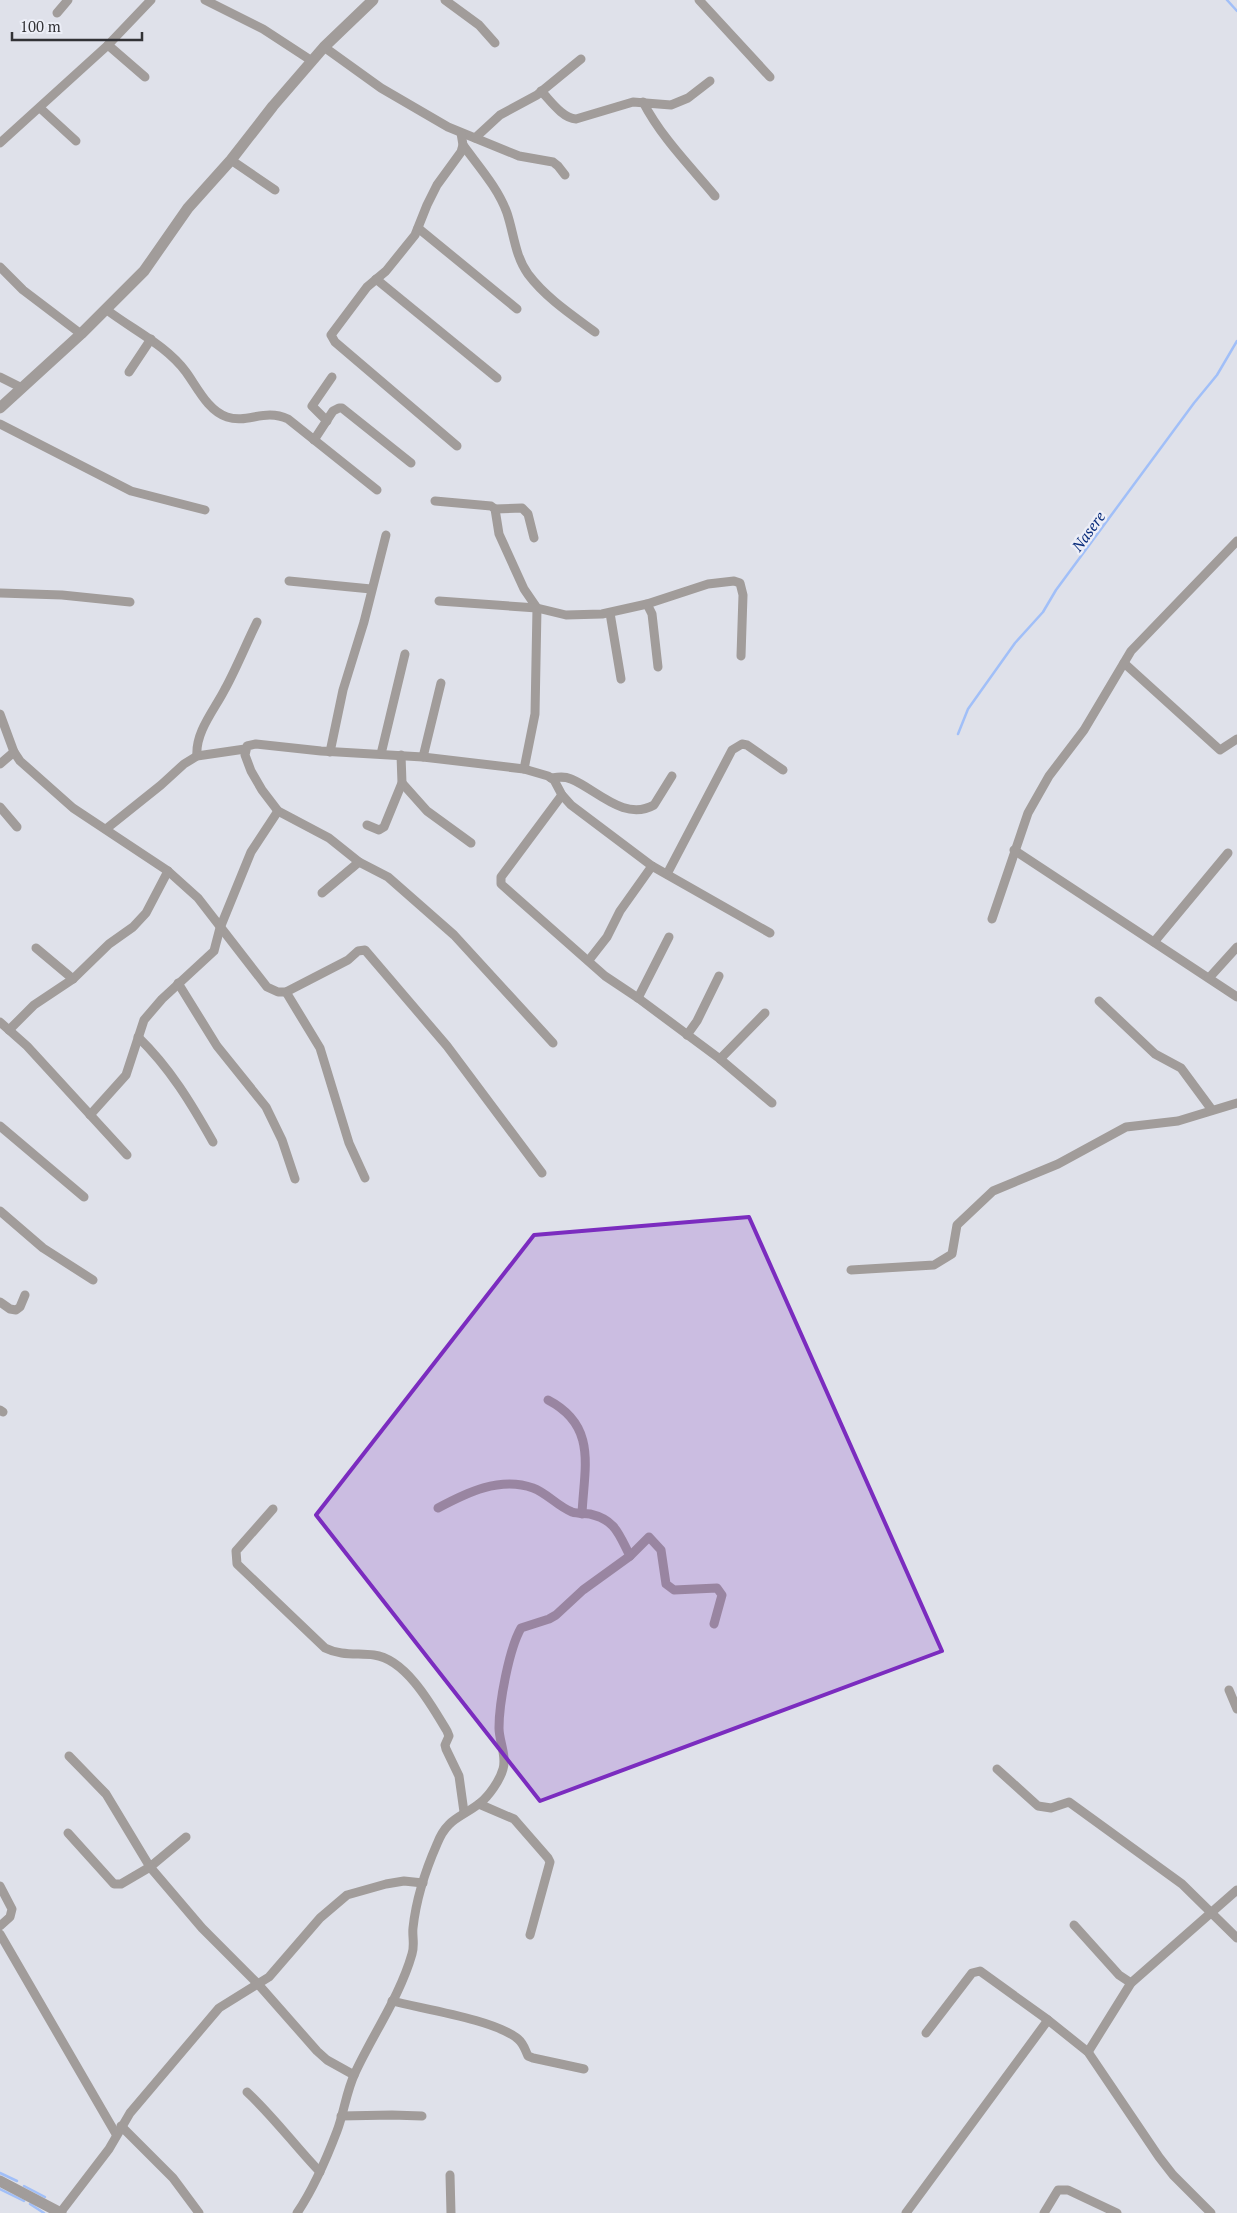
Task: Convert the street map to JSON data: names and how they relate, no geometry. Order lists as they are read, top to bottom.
{
  "water": ["Nasere"],
  "scale_bar": "100 m"
}
